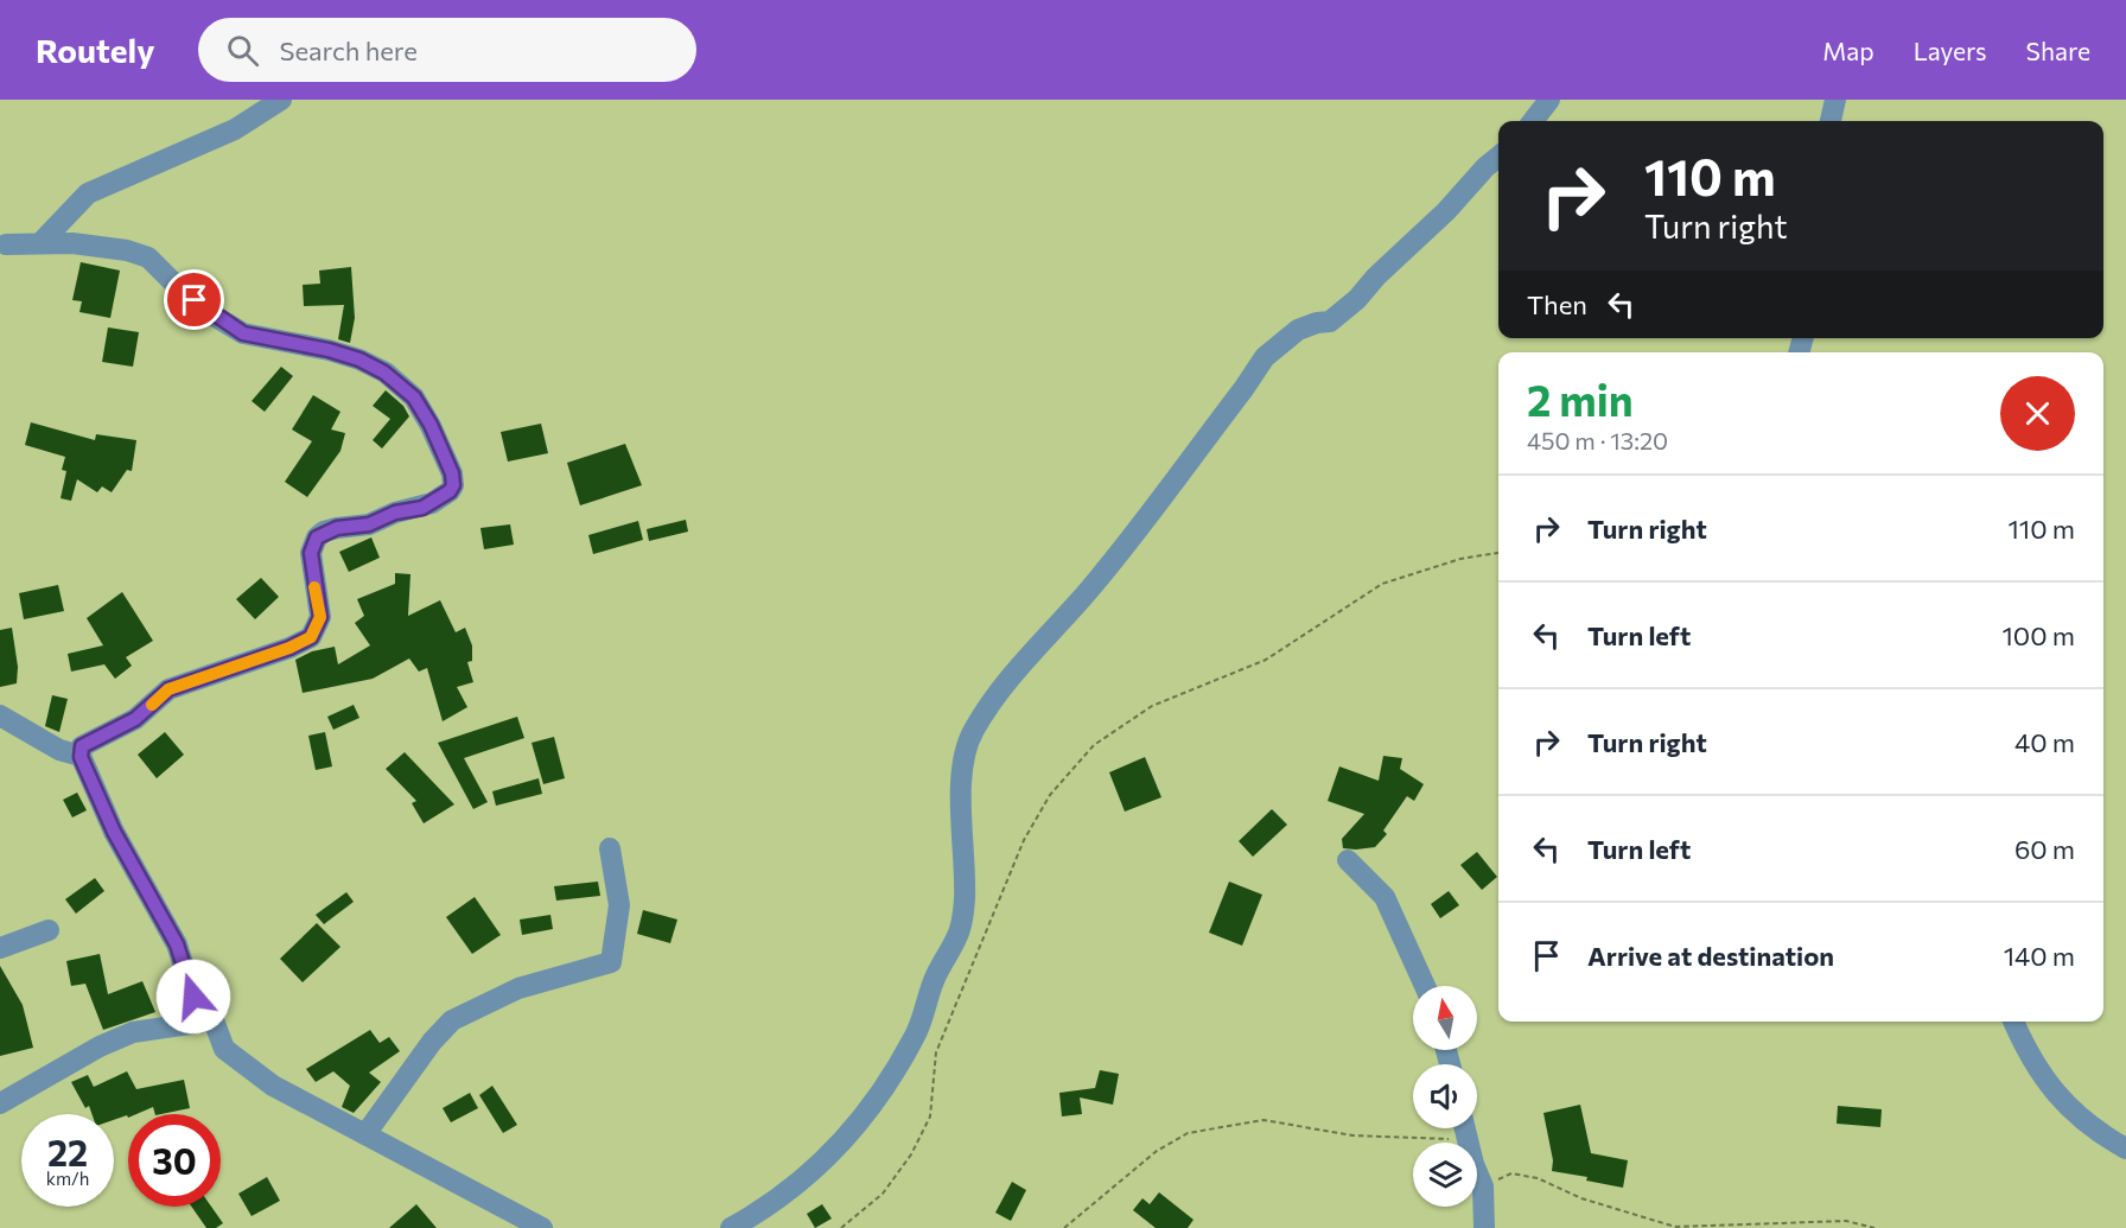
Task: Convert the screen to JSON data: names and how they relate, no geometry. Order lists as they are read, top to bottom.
{
  "north": "top",
  "page": {
    "header": "Routely",
    "search": "Search here",
    "nav": ["Map", "Layers", "Share"],
    "turn": ["110 m", "Turn right"],
    "then": "Then",
    "heading": ["2 min", "450 m · 13:20"],
    "list": [
      {
        "name": "Turn right",
        "value": "110 m"
      },
      {
        "name": "Turn left",
        "value": "100 m"
      },
      {
        "name": "Turn right",
        "value": "40 m"
      },
      {
        "name": "Turn left",
        "value": "60 m"
      },
      {
        "name": "Arrive at destination",
        "value": "140 m"
      }
    ],
    "speed": "22 km/h",
    "limit": "30"
  }
}
